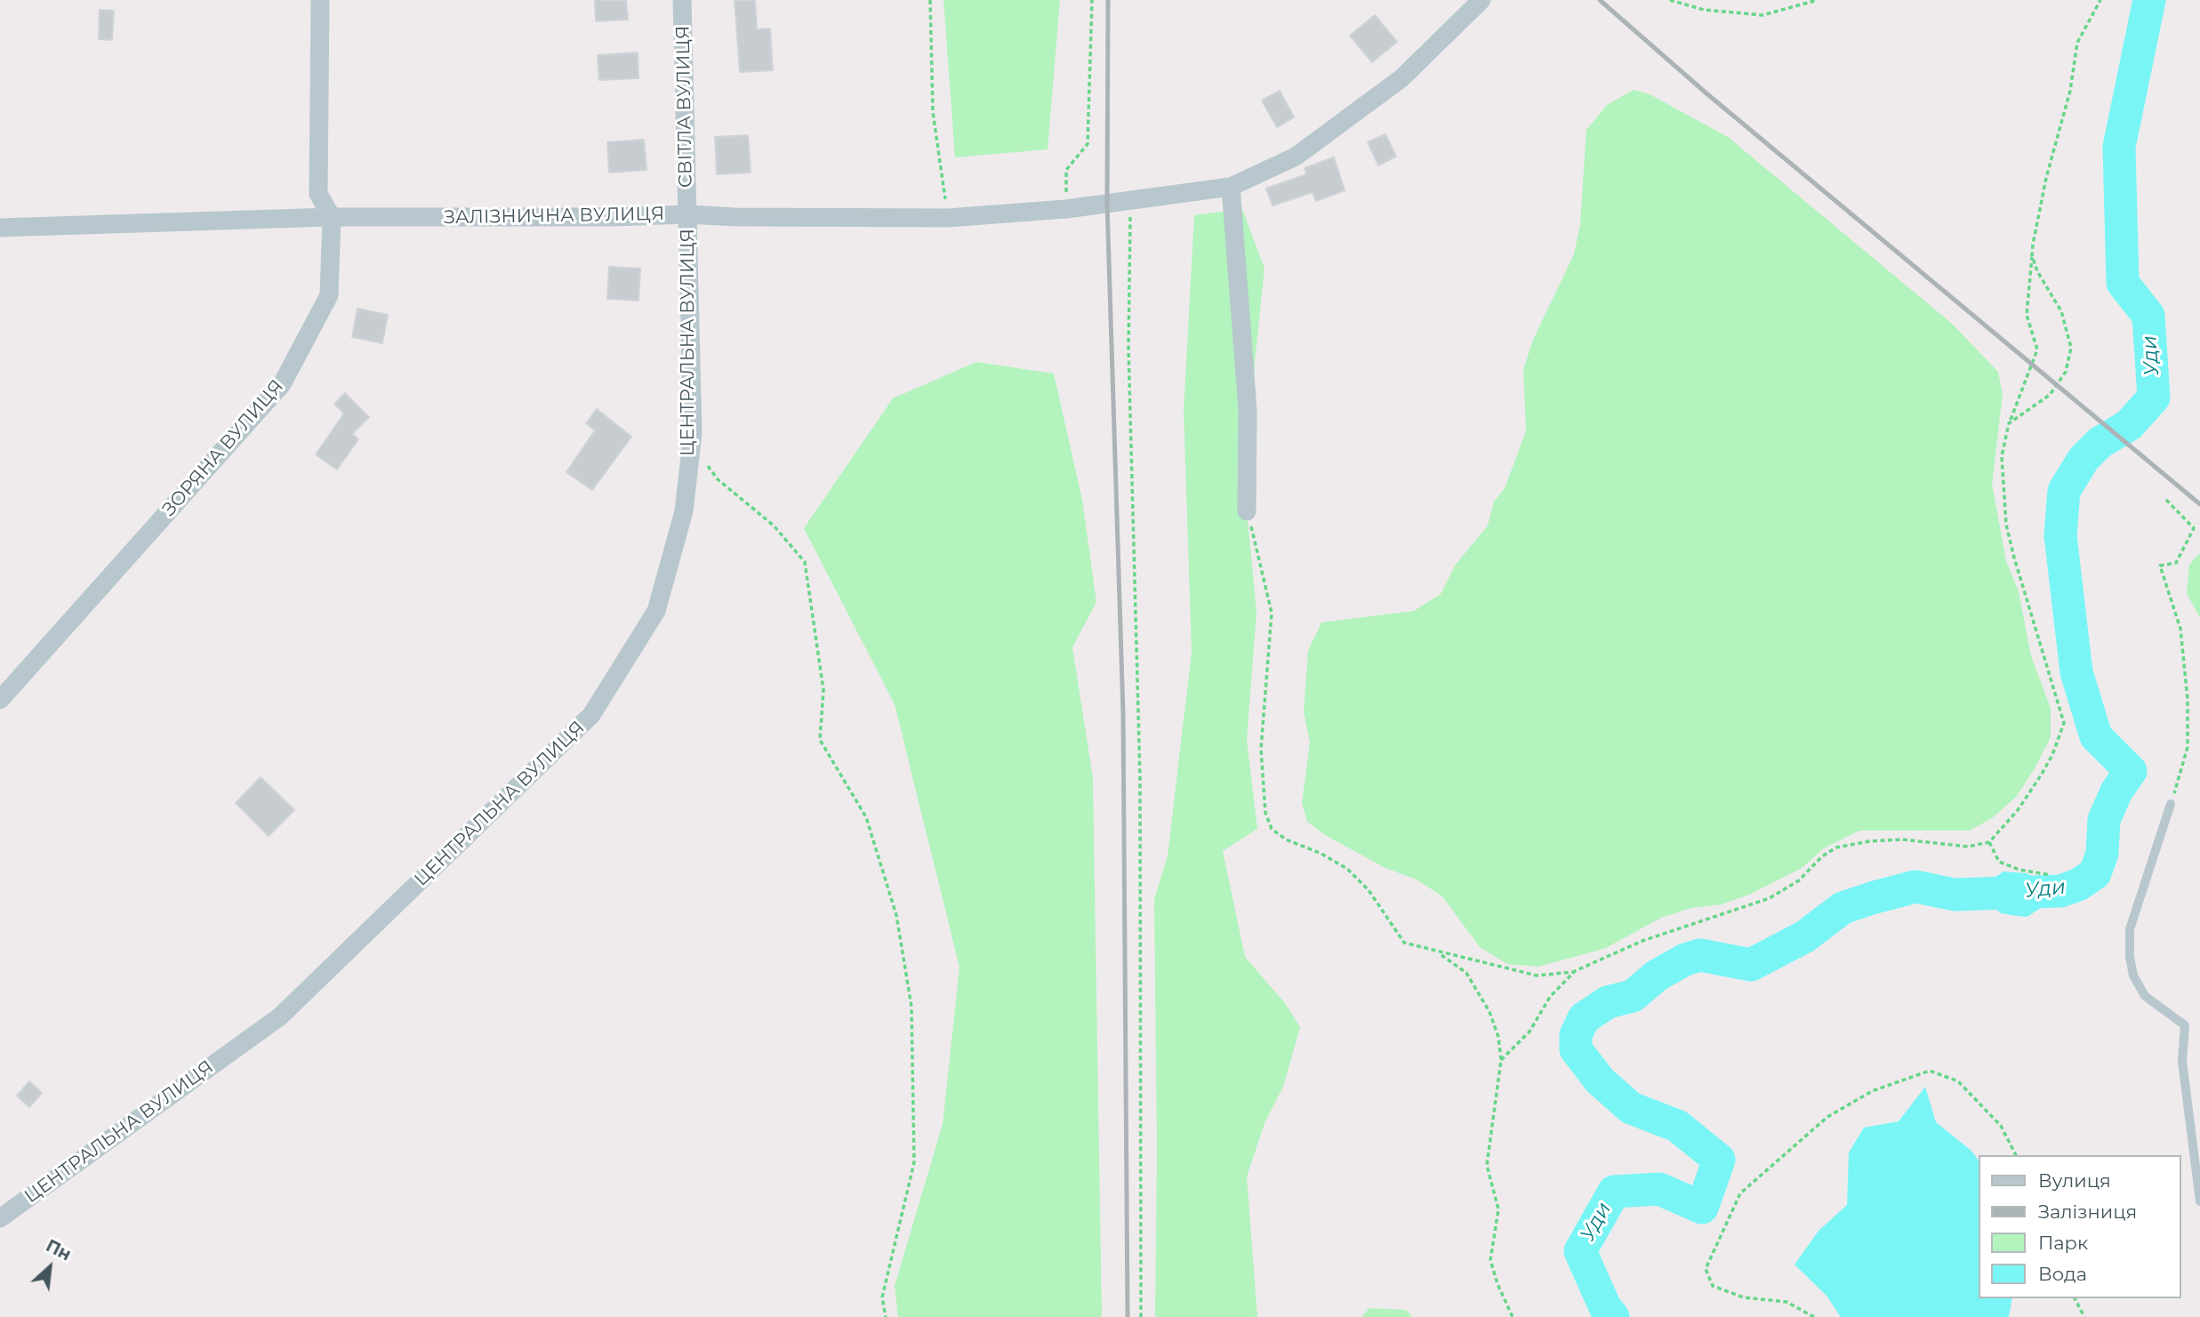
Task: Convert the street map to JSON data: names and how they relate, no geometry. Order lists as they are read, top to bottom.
{
  "streets": {
    "street": [
      "СВІТЛА ВУЛИЦЯ",
      "ЗАЛІЗНИЧНА ВУЛИЦЯ",
      "ЦЕНТРАЛЬНА ВУЛИЦЯ",
      "ЗОРЯНА ВУЛИЦЯ"
    ]
  },
  "crossings": [
    ["СВІТЛА ВУЛИЦЯ", "ЗАЛІЗНИЧНА ВУЛИЦЯ"],
    ["СВІТЛА ВУЛИЦЯ", "ЦЕНТРАЛЬНА ВУЛИЦЯ"],
    ["ЗАЛІЗНИЧНА ВУЛИЦЯ", "ЦЕНТРАЛЬНА ВУЛИЦЯ"],
    ["ЗАЛІЗНИЧНА ВУЛИЦЯ", "ЗОРЯНА ВУЛИЦЯ"]
  ],
  "water": ["Уди"],
  "legend": [
    "Вулиця",
    "Залізниця",
    "Парк",
    "Вода"
  ],
  "north": "top right"
}
